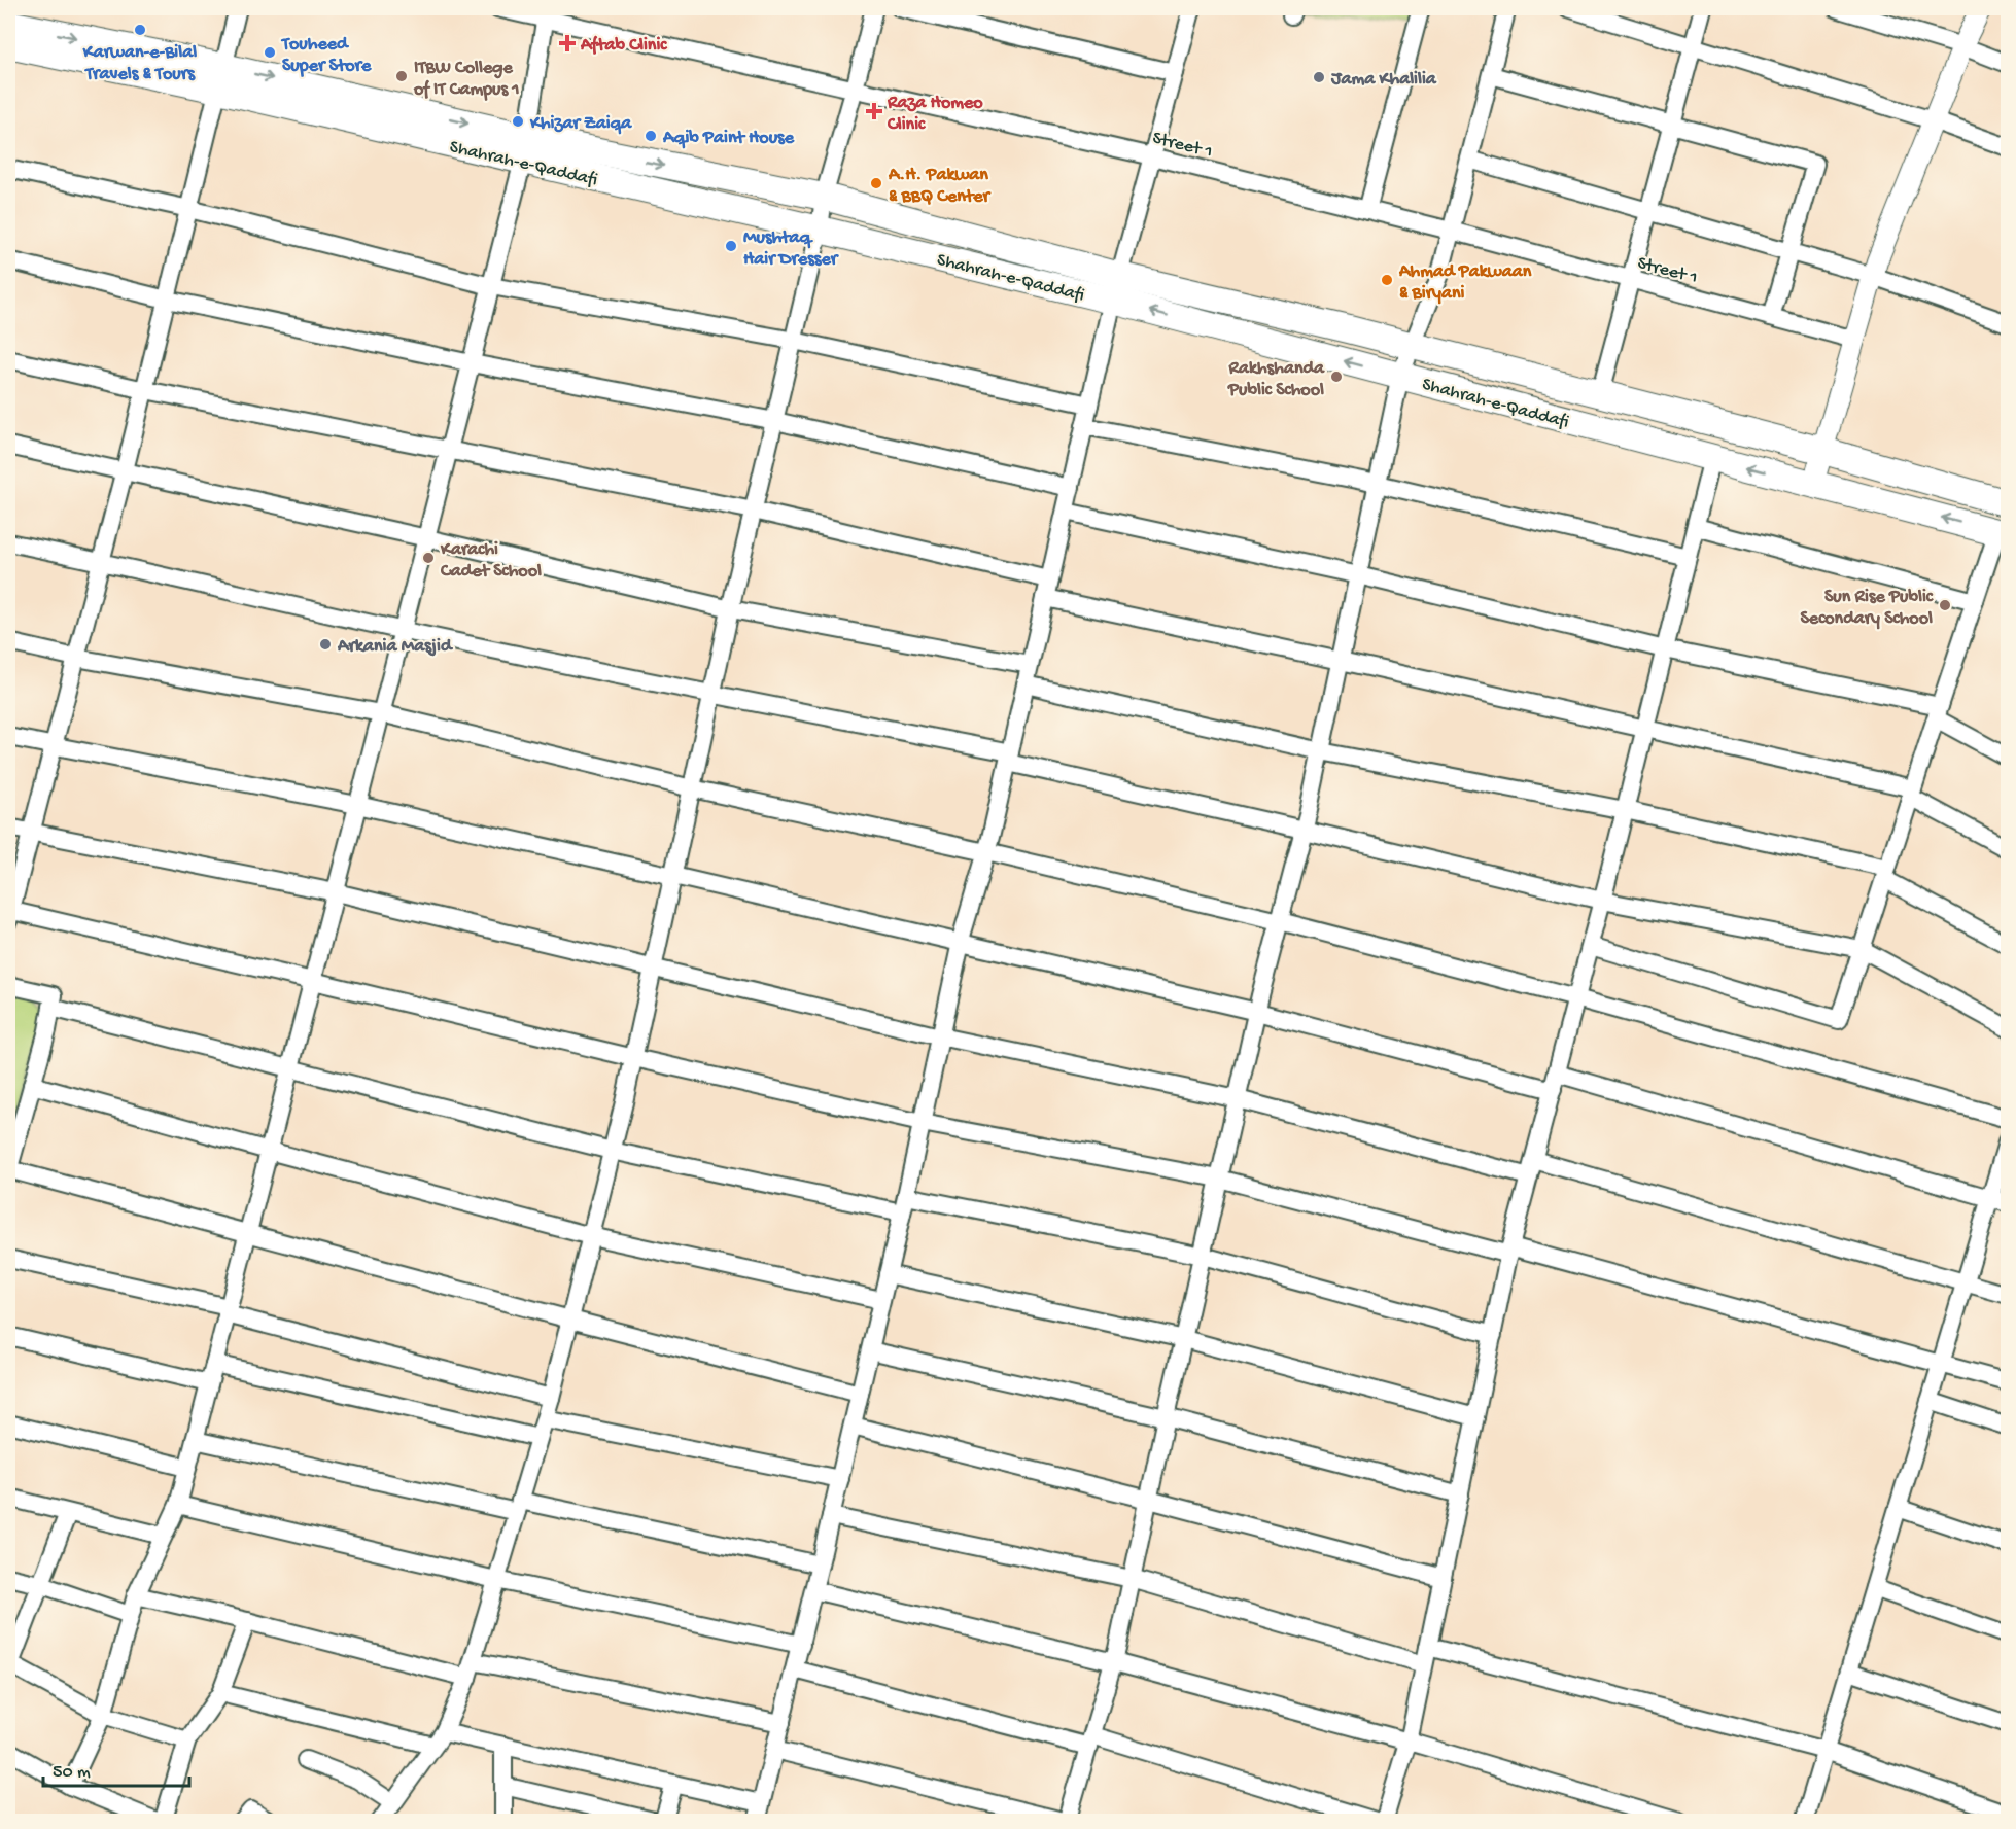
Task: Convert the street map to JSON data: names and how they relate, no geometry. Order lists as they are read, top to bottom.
{
  "streets": {
    "main road": ["Shahrah-e-Qaddafi"],
    "street": ["Street 1"]
  },
  "places": {
    "other": [
      "Karwan-e-Bilal Travels & Tours",
      "Touheed Super Store",
      "ITBW College of IT Campus 1",
      "Jama Khalilia",
      "Khizar Zaiqa",
      "Aqib Paint House",
      "A.H. Pakwan & BBQ Center",
      "Mushtaq Hair Dresser",
      "Ahmad Pakwaan & Biryani",
      "Rakhshanda Public School",
      "Karachi Cadet School",
      "Sun Rise Public Secondary School",
      "Arkania Masjid"
    ],
    "health": ["Aftab Clinic", "Raza Homeo Clinic"]
  },
  "scale_bar": "50 m"
}
